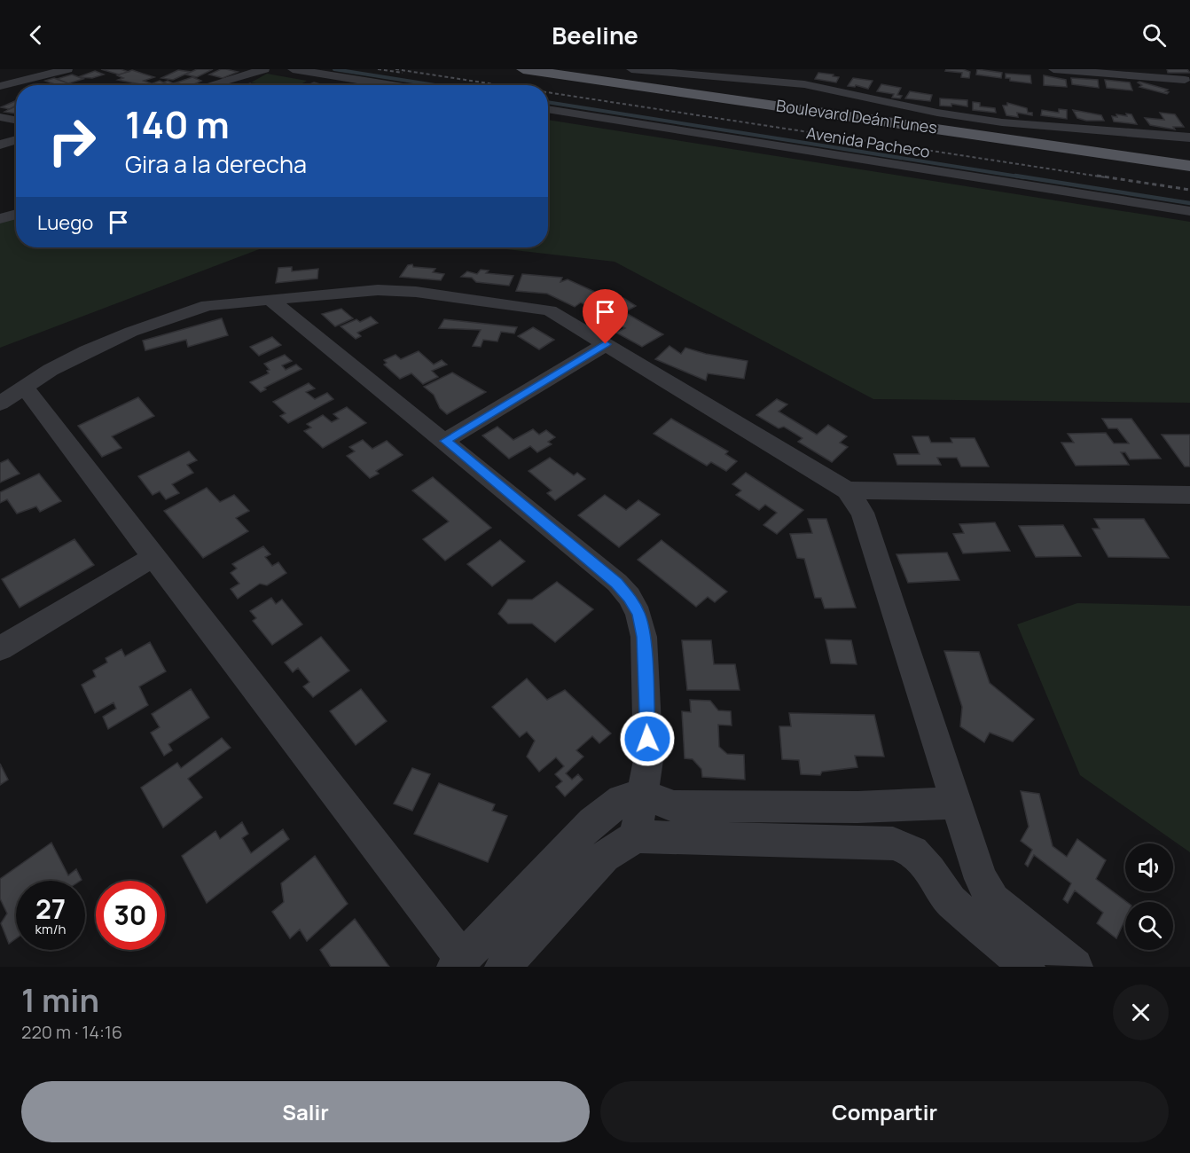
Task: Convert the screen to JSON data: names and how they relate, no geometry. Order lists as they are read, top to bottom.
{
  "streets": {
    "main road": ["Boulevard Deán Funes"],
    "street": ["Avenida Pacheco"]
  },
  "page": {
    "header": "Beeline",
    "turn": ["140 m", "Gira a la derecha"],
    "then": "Luego",
    "speed": "27 km/h",
    "limit": "30",
    "heading": ["1 min", "220 m · 14:16"],
    "buttons": ["Salir", "Compartir"]
  }
}
